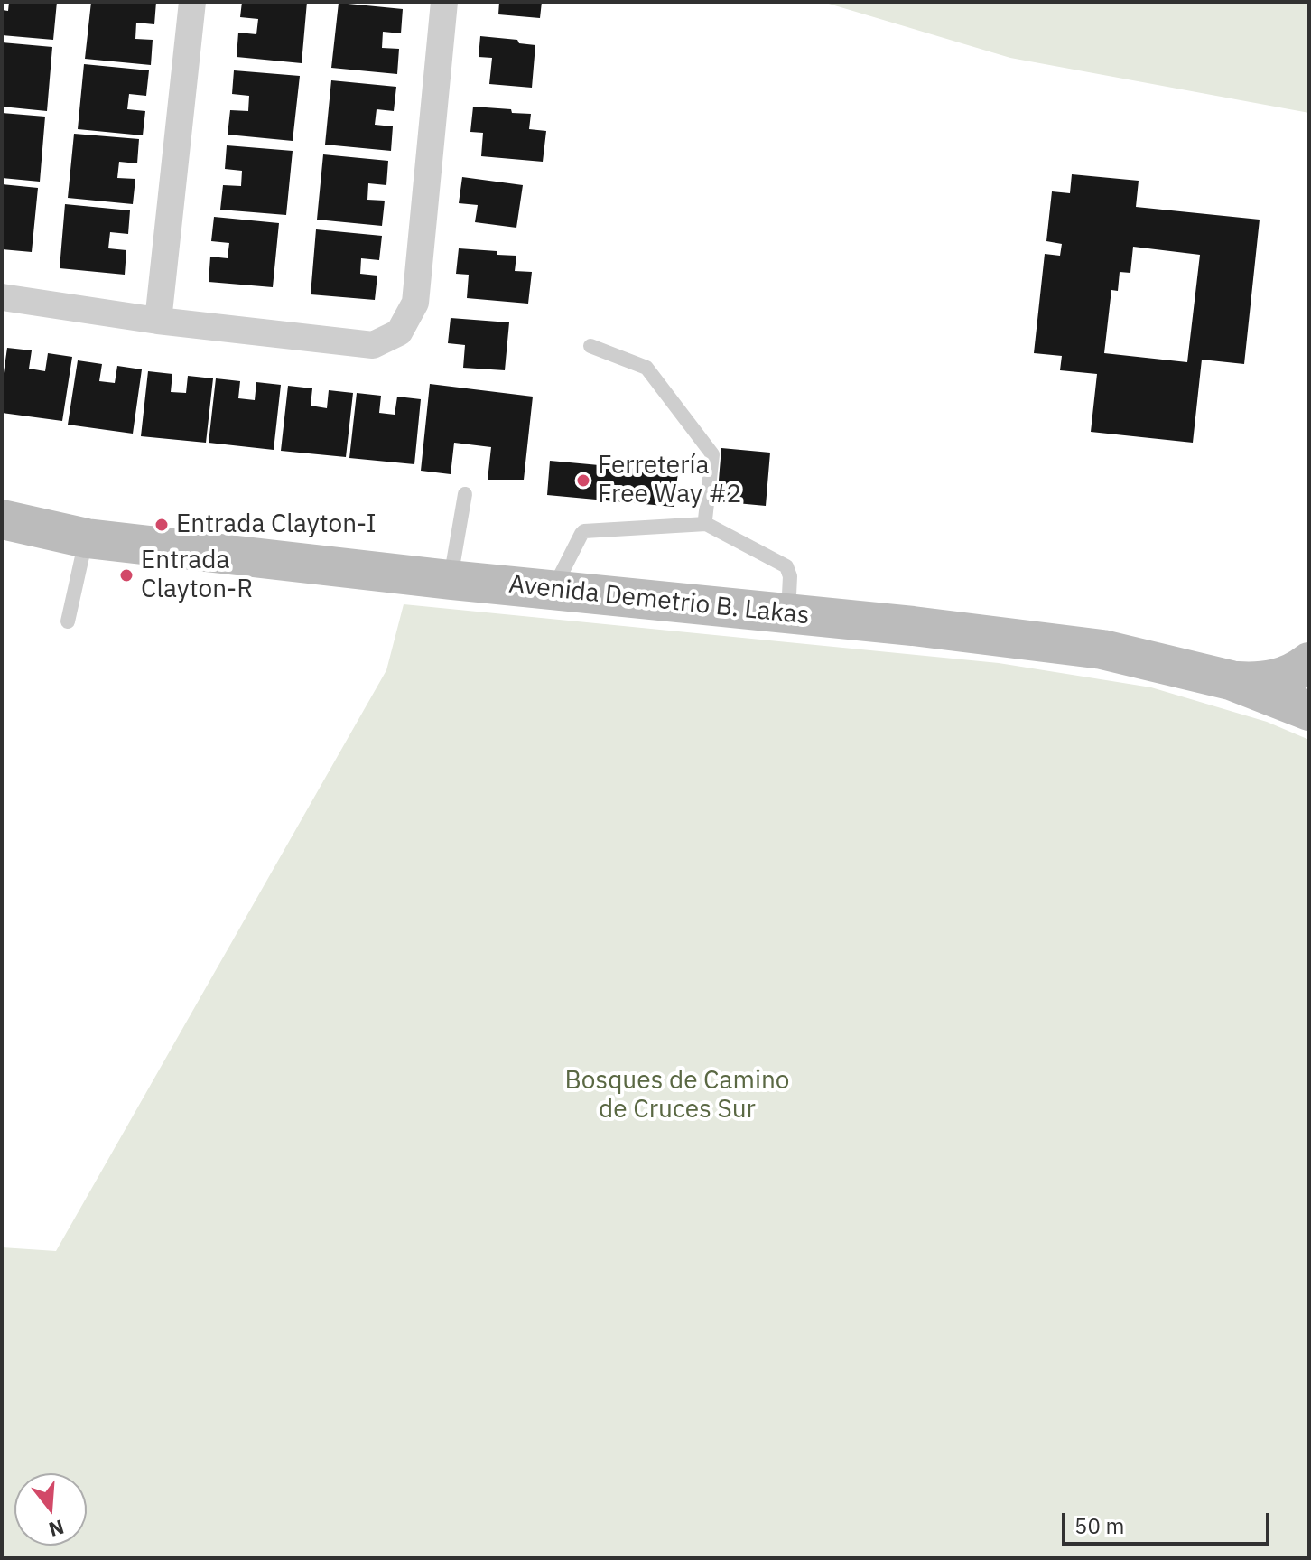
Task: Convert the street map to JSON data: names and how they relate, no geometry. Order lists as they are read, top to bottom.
{
  "streets": {
    "street": ["Avenida Demetrio B. Lakas"]
  },
  "parks": ["Bosques de Camino de Cruces Sur"],
  "places": ["Ferretería Free Way #2", "Entrada Clayton-I", "Entrada Clayton-R"],
  "scale_bar": "50 m",
  "north": "bottom"
}
